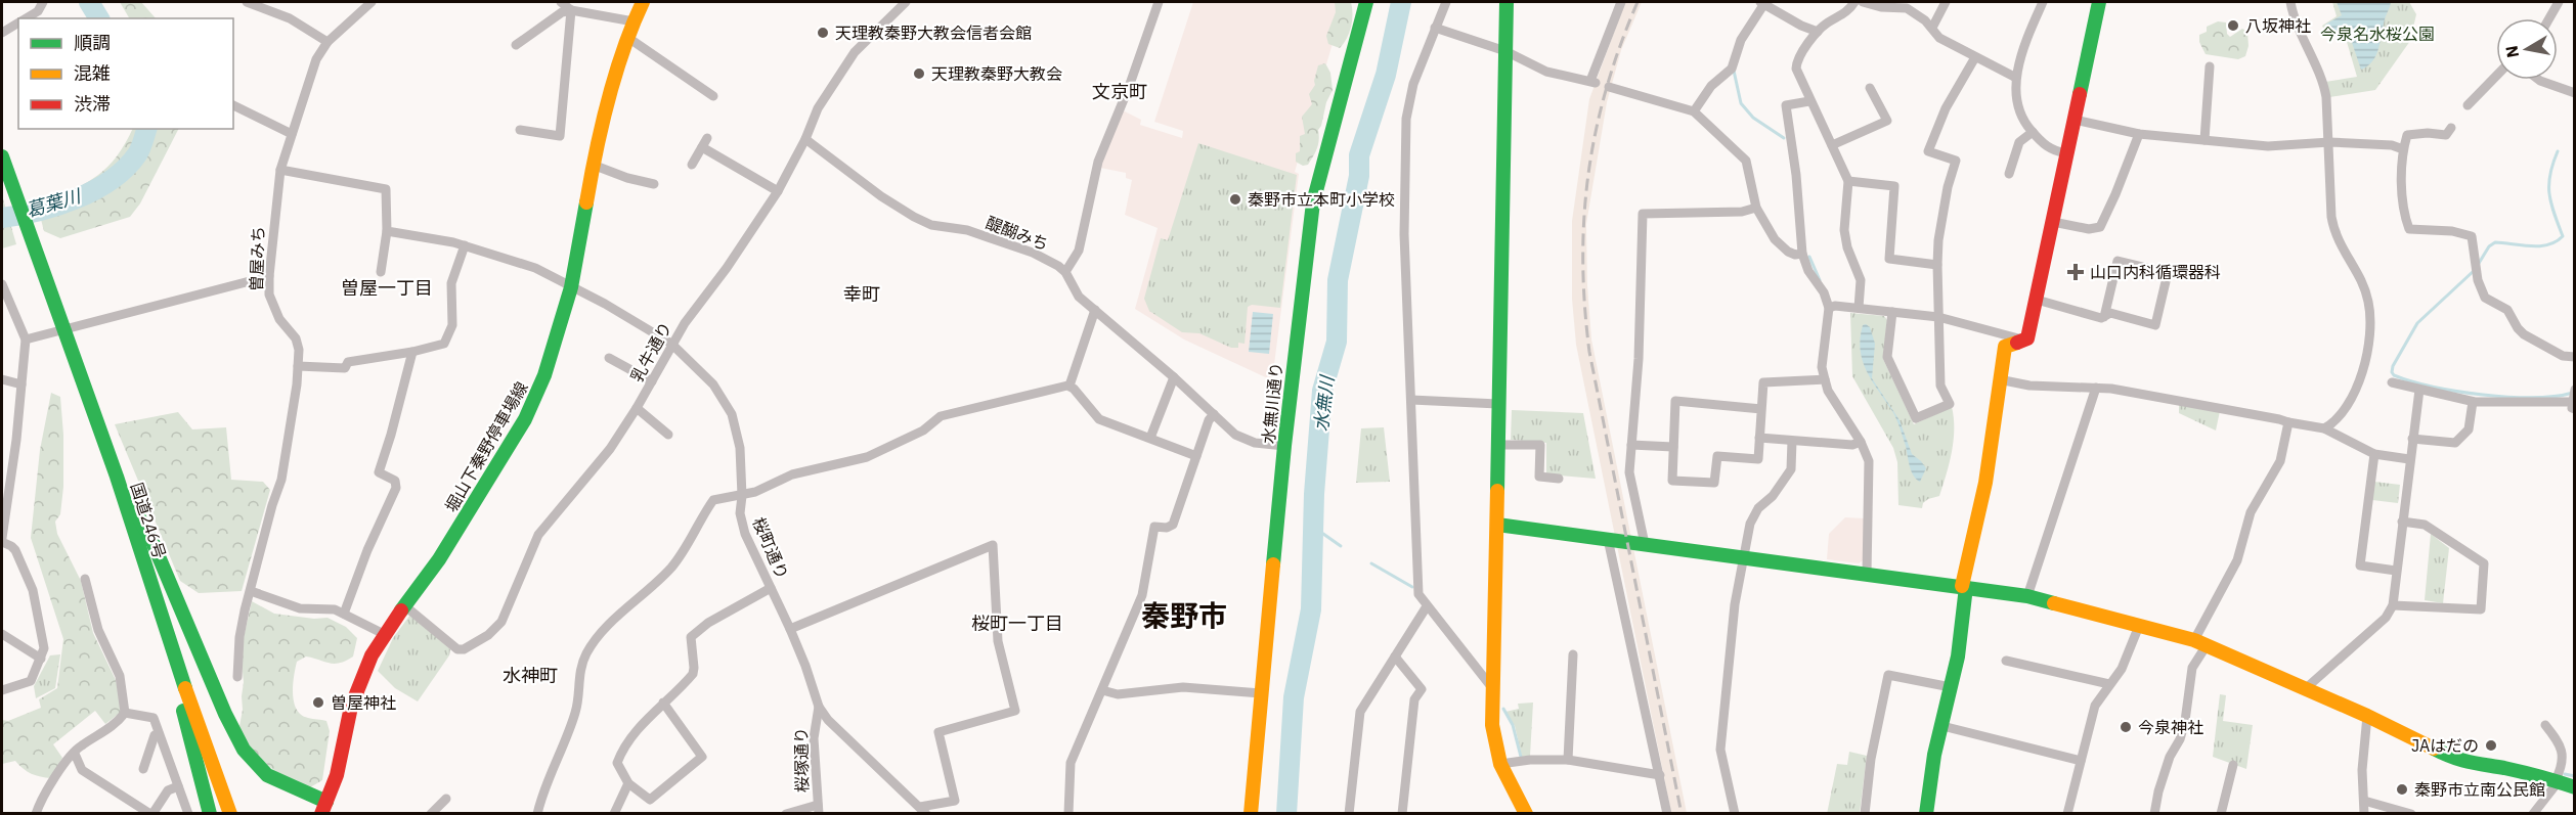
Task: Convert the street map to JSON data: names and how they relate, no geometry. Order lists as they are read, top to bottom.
{
  "streets": {
    "main road": ["水無川通り", "堀山下秦野停車場線", "国道246号"],
    "street": [
      "醍醐みち",
      "曽屋みち",
      "乳牛通り",
      "桜町通り",
      "桜塚通り"
    ]
  },
  "crossings": [
    ["醍醐みち", "乳牛通り"],
    ["醍醐みち", "水無川通り"],
    ["乳牛通り", "堀山下秦野停車場線"],
    ["乳牛通り", "桜町通り"],
    ["堀山下秦野停車場線", "桜町通り"],
    ["桜町通り", "桜塚通り"]
  ],
  "districts": [
    "文京町",
    "曽屋一丁目",
    "幸町",
    "秦野市",
    "桜町一丁目",
    "水神町"
  ],
  "water": ["葛葉川", "水無川"],
  "parks": ["今泉名水桜公園"],
  "places": {
    "other": [
      "八坂神社",
      "天理教秦野大教会信者会館",
      "天理教秦野大教会",
      "秦野市立本町小学校",
      "曽屋神社",
      "今泉神社",
      "JAはだの",
      "秦野市立南公民館"
    ],
    "health": ["山口内科循環器科"]
  },
  "legend": ["順調", "混雑", "渋滞"],
  "north": "left"
}
